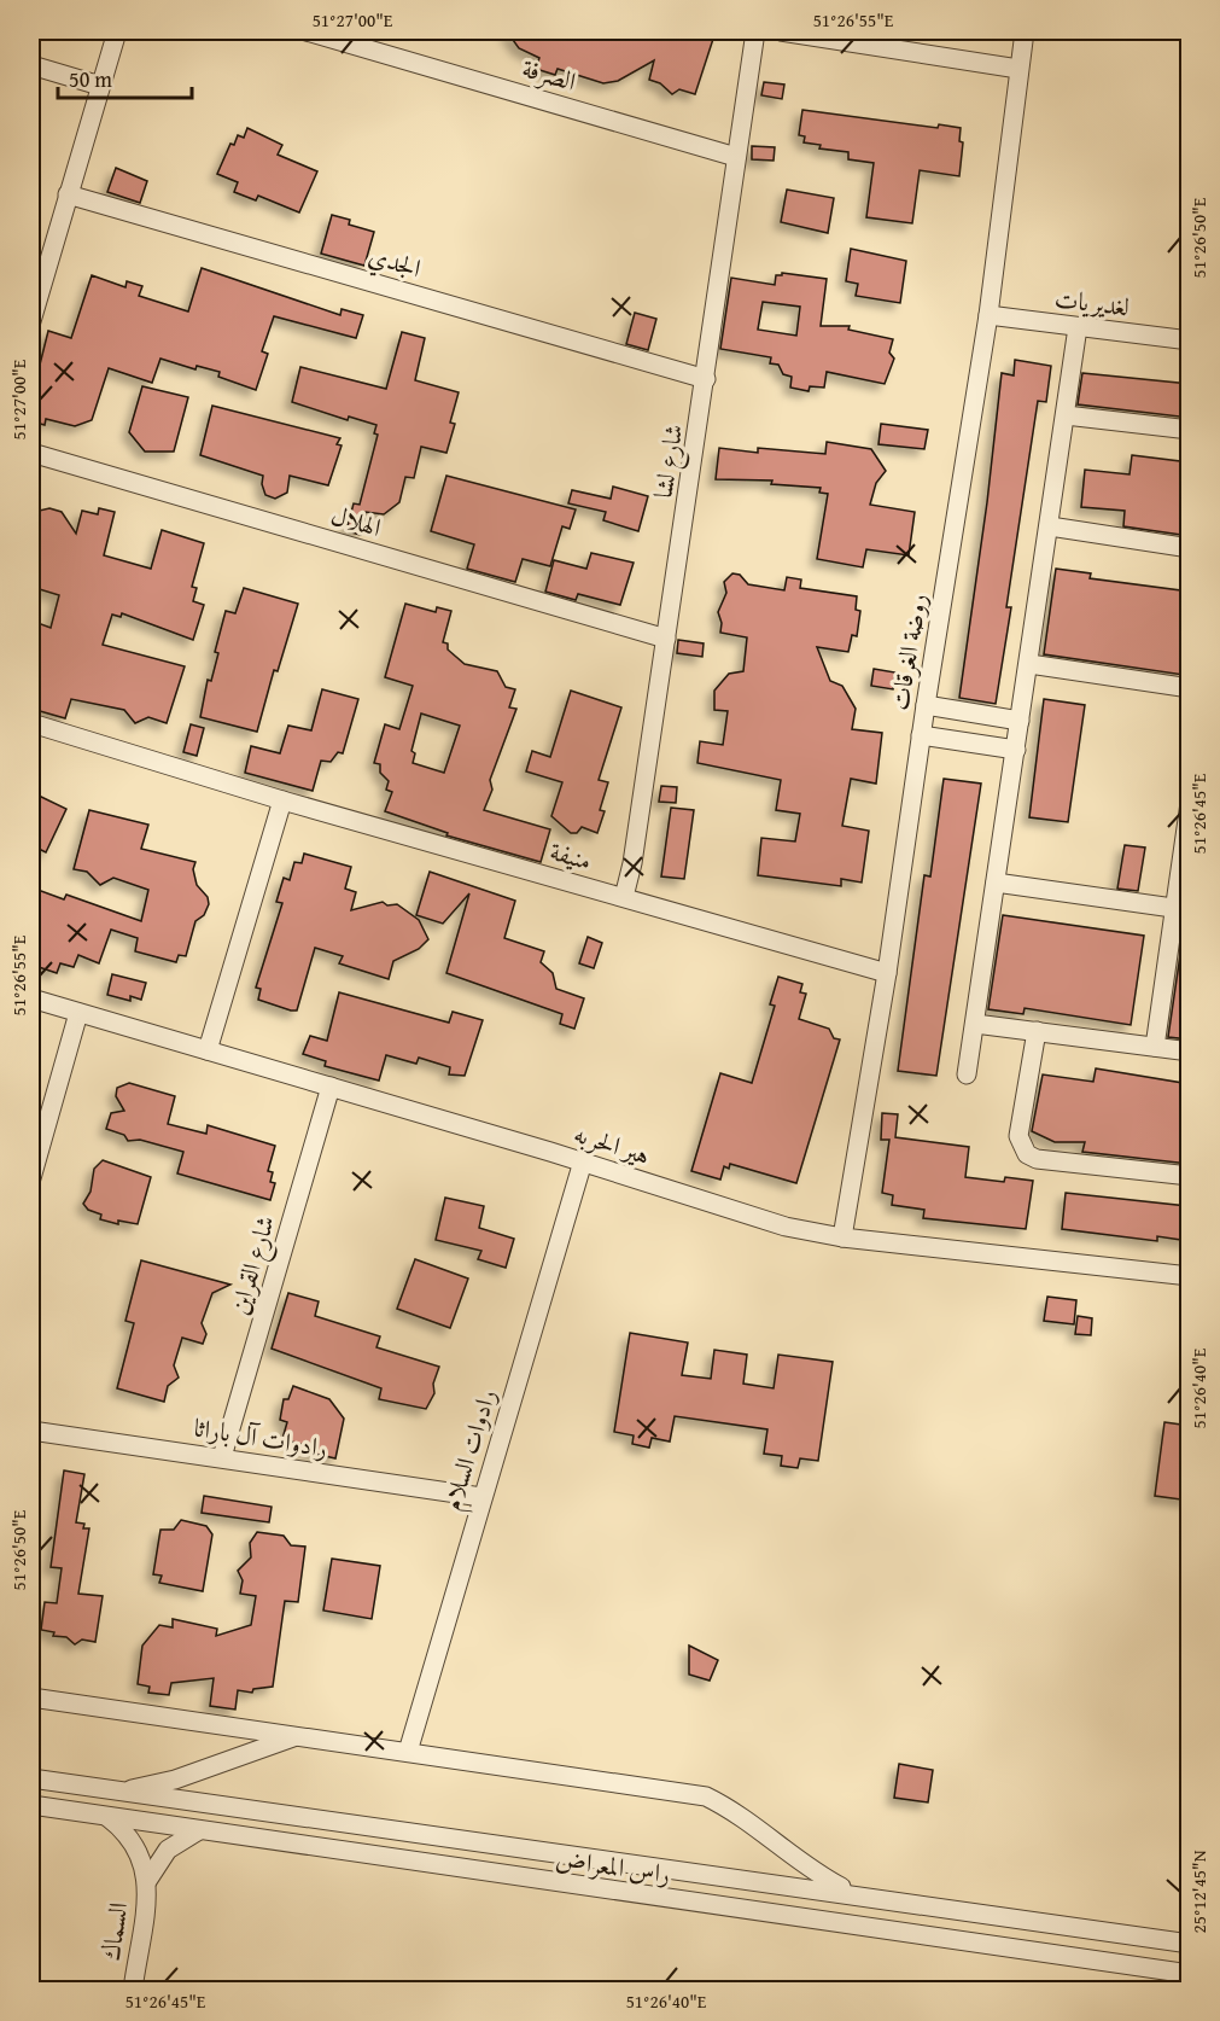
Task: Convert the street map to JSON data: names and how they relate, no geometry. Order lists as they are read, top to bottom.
{
  "streets": {
    "street": [
      "الصرفة",
      "الجدي",
      "لغديريات",
      "شارع لشا",
      "الهلال",
      "روضة الغرقات",
      "منيفة",
      "هير الحربه",
      "شارع القراين",
      "رادوات آل باراثا",
      "رادوات السلام",
      "راس المعراض",
      "السماك"
    ]
  },
  "crossings": [
    ["الصرفة", "شارع لشا"],
    ["الجدي", "شارع لشا"],
    ["لغديريات", "روضة الغرقات"],
    ["شارع لشا", "الهلال"],
    ["شارع لشا", "منيفة"],
    ["روضة الغرقات", "منيفة"],
    ["روضة الغرقات", "هير الحربه"],
    ["هير الحربه", "شارع القراين"],
    ["هير الحربه", "رادوات السلام"],
    ["شارع القراين", "رادوات آل باراثا"],
    ["رادوات آل باراثا", "رادوات السلام"],
    ["رادوات السلام", "راس المعراض"],
    ["راس المعراض", "السماك"]
  ],
  "scale_bar": "50 m",
  "coordinates": [
    "51°27'00\"E",
    "51°26'55\"E",
    "51°26'50\"E",
    "51°26'45\"E",
    "51°26'40\"E",
    "25°12'45\"N"
  ]
}
